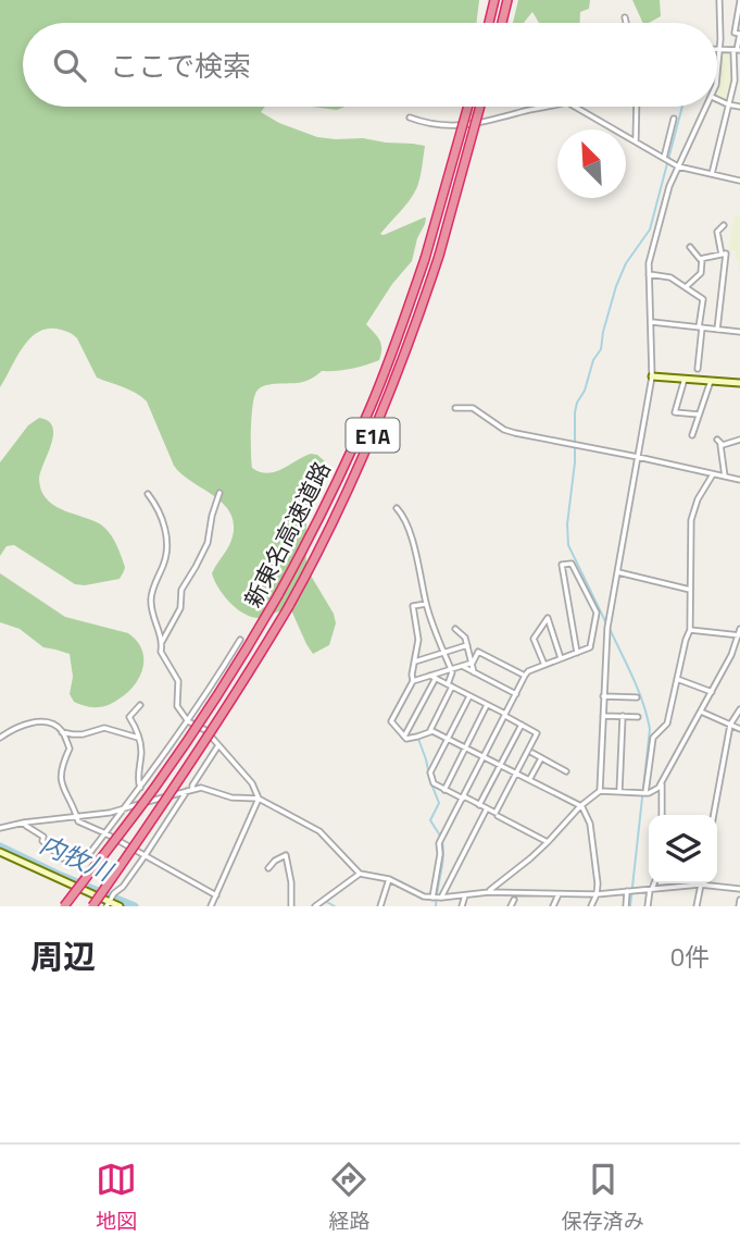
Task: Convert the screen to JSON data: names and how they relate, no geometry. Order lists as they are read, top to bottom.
{
  "streets": {
    "highway": ["E1A", "新東名高速道路"]
  },
  "water": ["内牧川"],
  "north": "top left",
  "page": {
    "search": "ここで検索",
    "heading": ["周辺", "0件"],
    "nav": ["地図", "経路", "保存済み"]
  }
}
